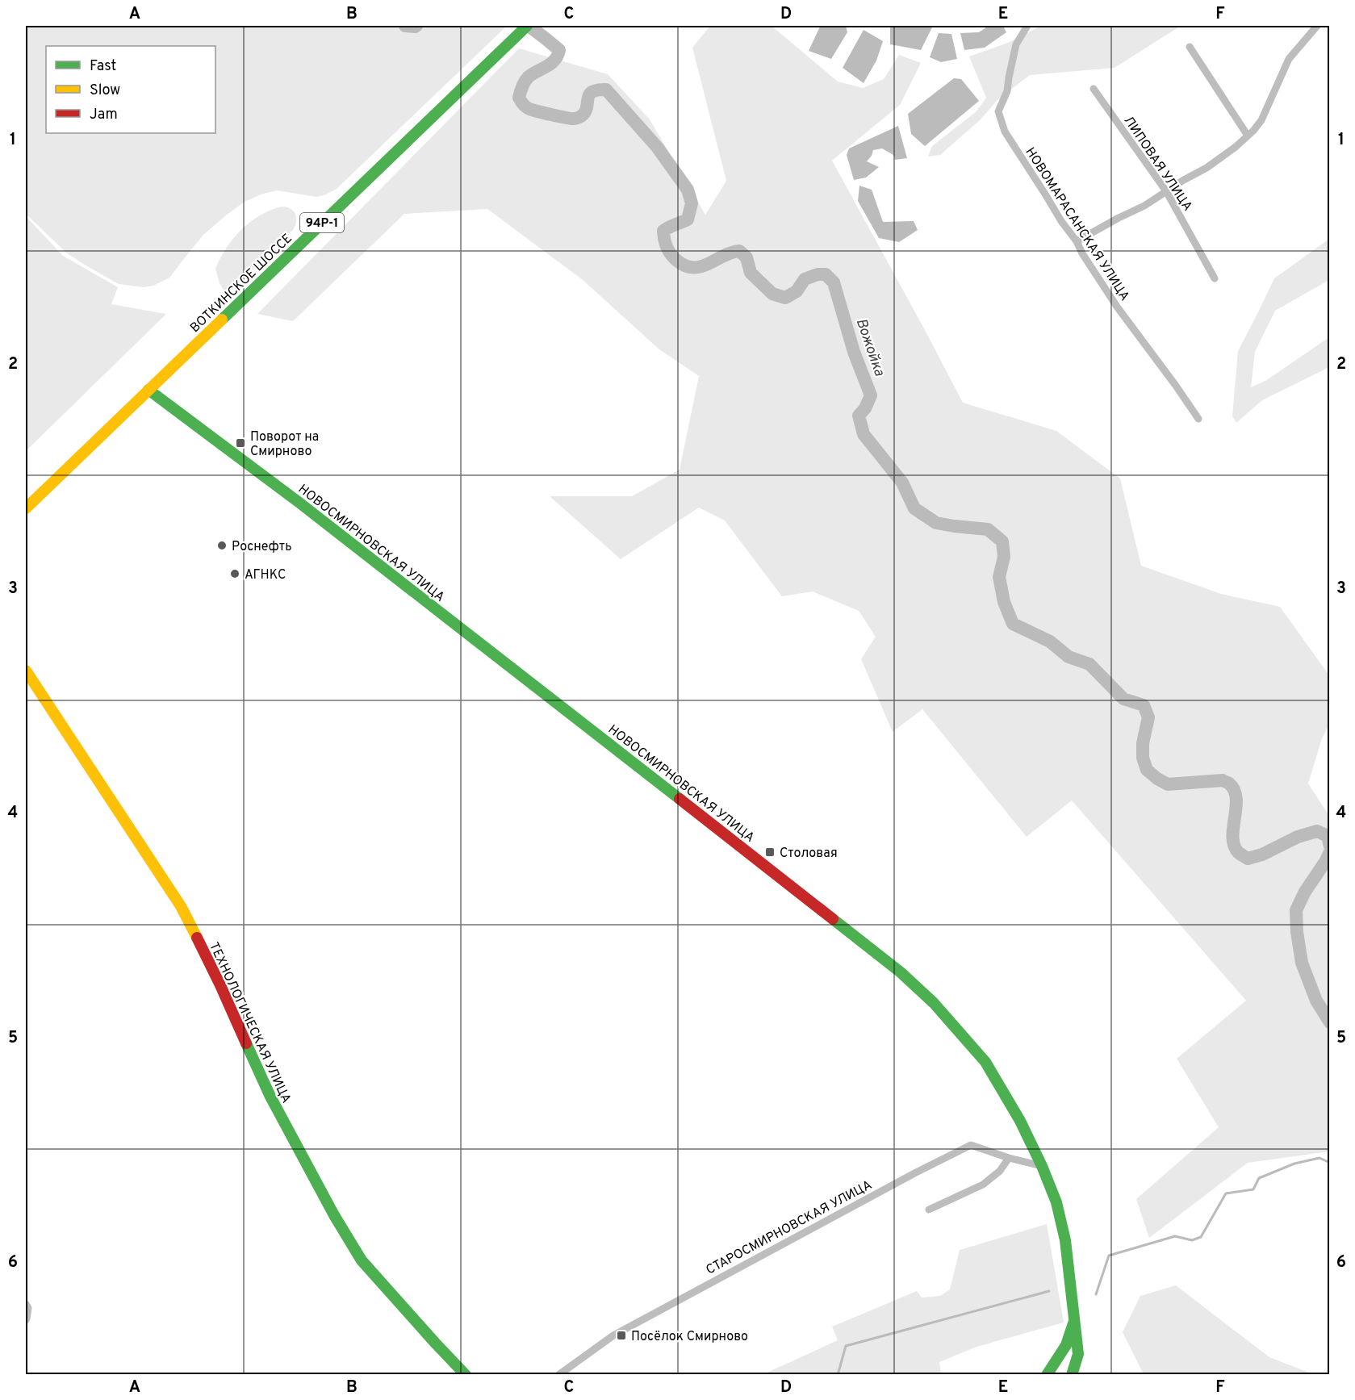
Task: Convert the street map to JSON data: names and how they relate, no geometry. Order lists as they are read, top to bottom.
{
  "streets": {
    "street": [
      "ЛИПОВАЯ УЛИЦА",
      "94Р-1",
      "НОВОМАРАСАНСКАЯ УЛИЦА",
      "ВОТКИНСКОЕ ШОССЕ",
      "НОВОСМИРНОВСКАЯ УЛИЦА",
      "ТЕХНОЛОГИЧЕСКАЯ УЛИЦА",
      "СТАРОСМИРНОВСКАЯ УЛИЦА"
    ]
  },
  "crossings": [
    ["ВОТКИНСКОЕ ШОССЕ", "НОВОСМИРНОВСКАЯ УЛИЦА"],
    ["НОВОСМИРНОВСКАЯ УЛИЦА", "СТАРОСМИРНОВСКАЯ УЛИЦА"]
  ],
  "water": ["Вожойка"],
  "places": {
    "transit": ["Поворот на Смирново", "Столовая", "Посёлок Смирново"],
    "other": ["Роснефть", "АГНКС"]
  },
  "legend": ["Fast", "Slow", "Jam"],
  "grid": {
    "columns": [
      "A",
      "B",
      "C",
      "D",
      "E",
      "F"
    ],
    "rows": [
      "1",
      "2",
      "3",
      "4",
      "5",
      "6"
    ]
  }
}
